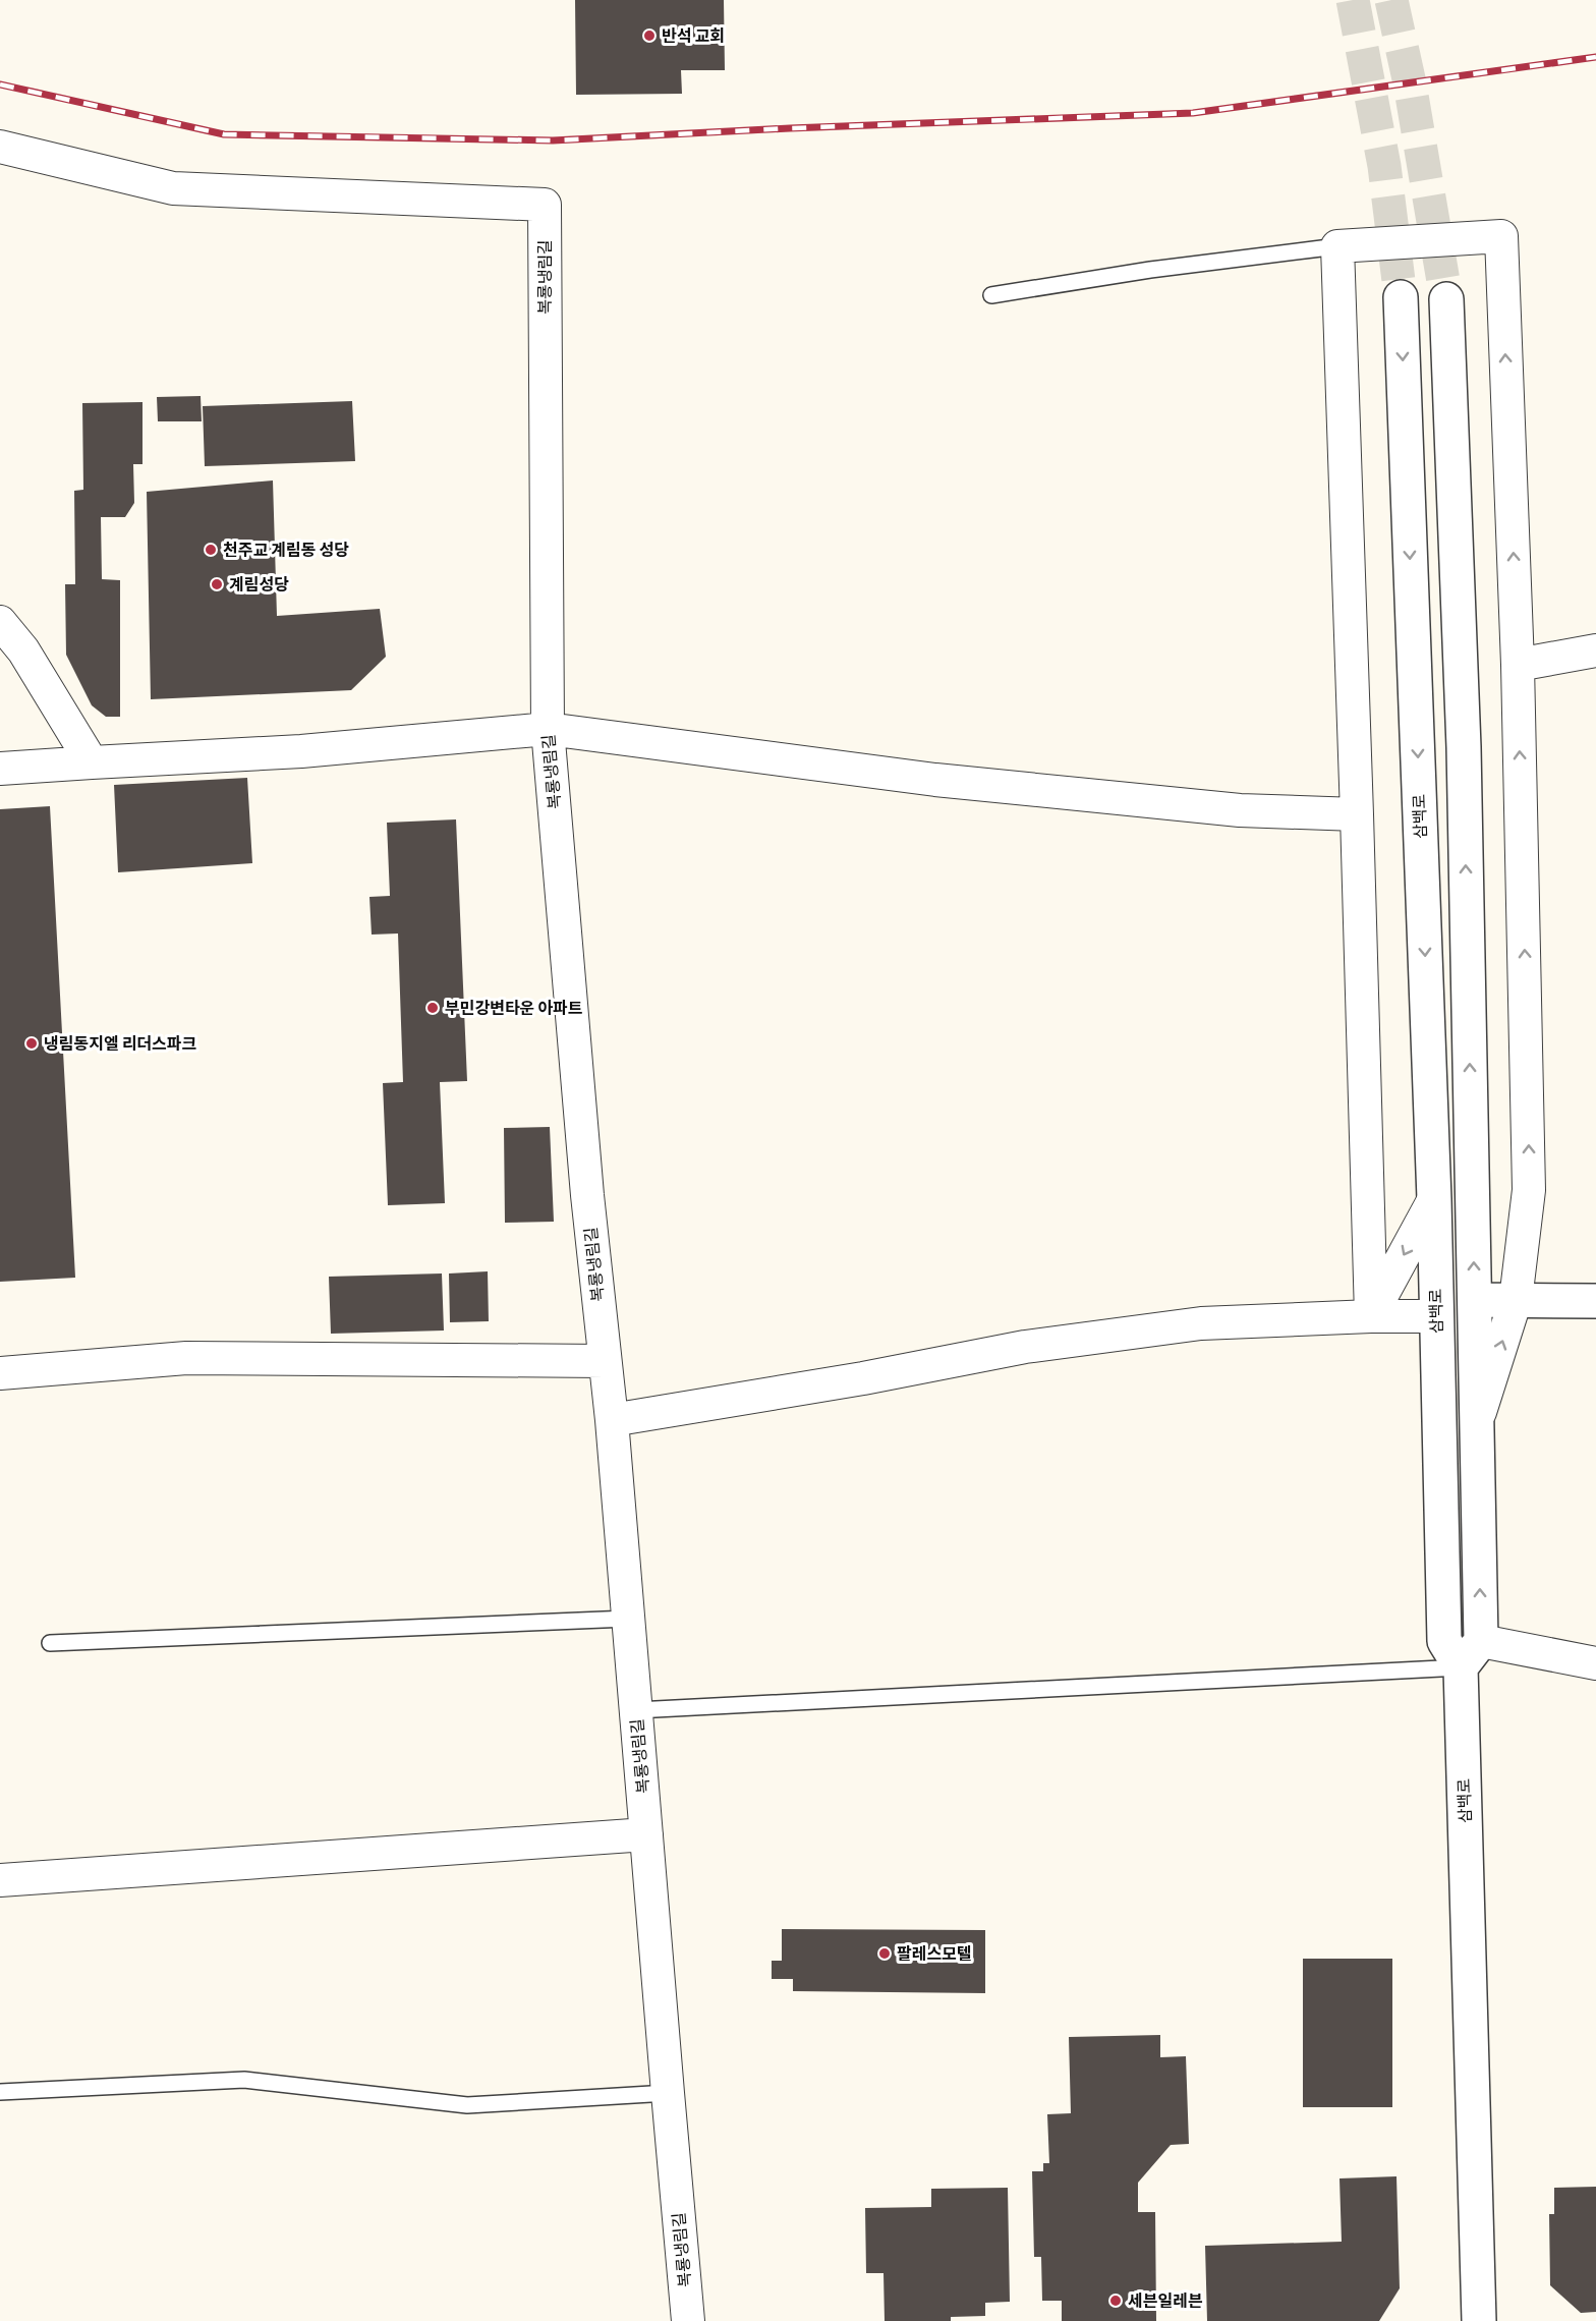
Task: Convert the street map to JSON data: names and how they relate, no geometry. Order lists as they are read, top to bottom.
{
  "streets": {
    "street": ["복룡냉림길", "삼백로"]
  },
  "places": [
    "반석 교회",
    "천주교 계림동 성당",
    "계림성당",
    "부민강변타운 아파트",
    "냉림동지엘 리더스파크",
    "팔레스모텔",
    "세븐일레븐"
  ]
}
